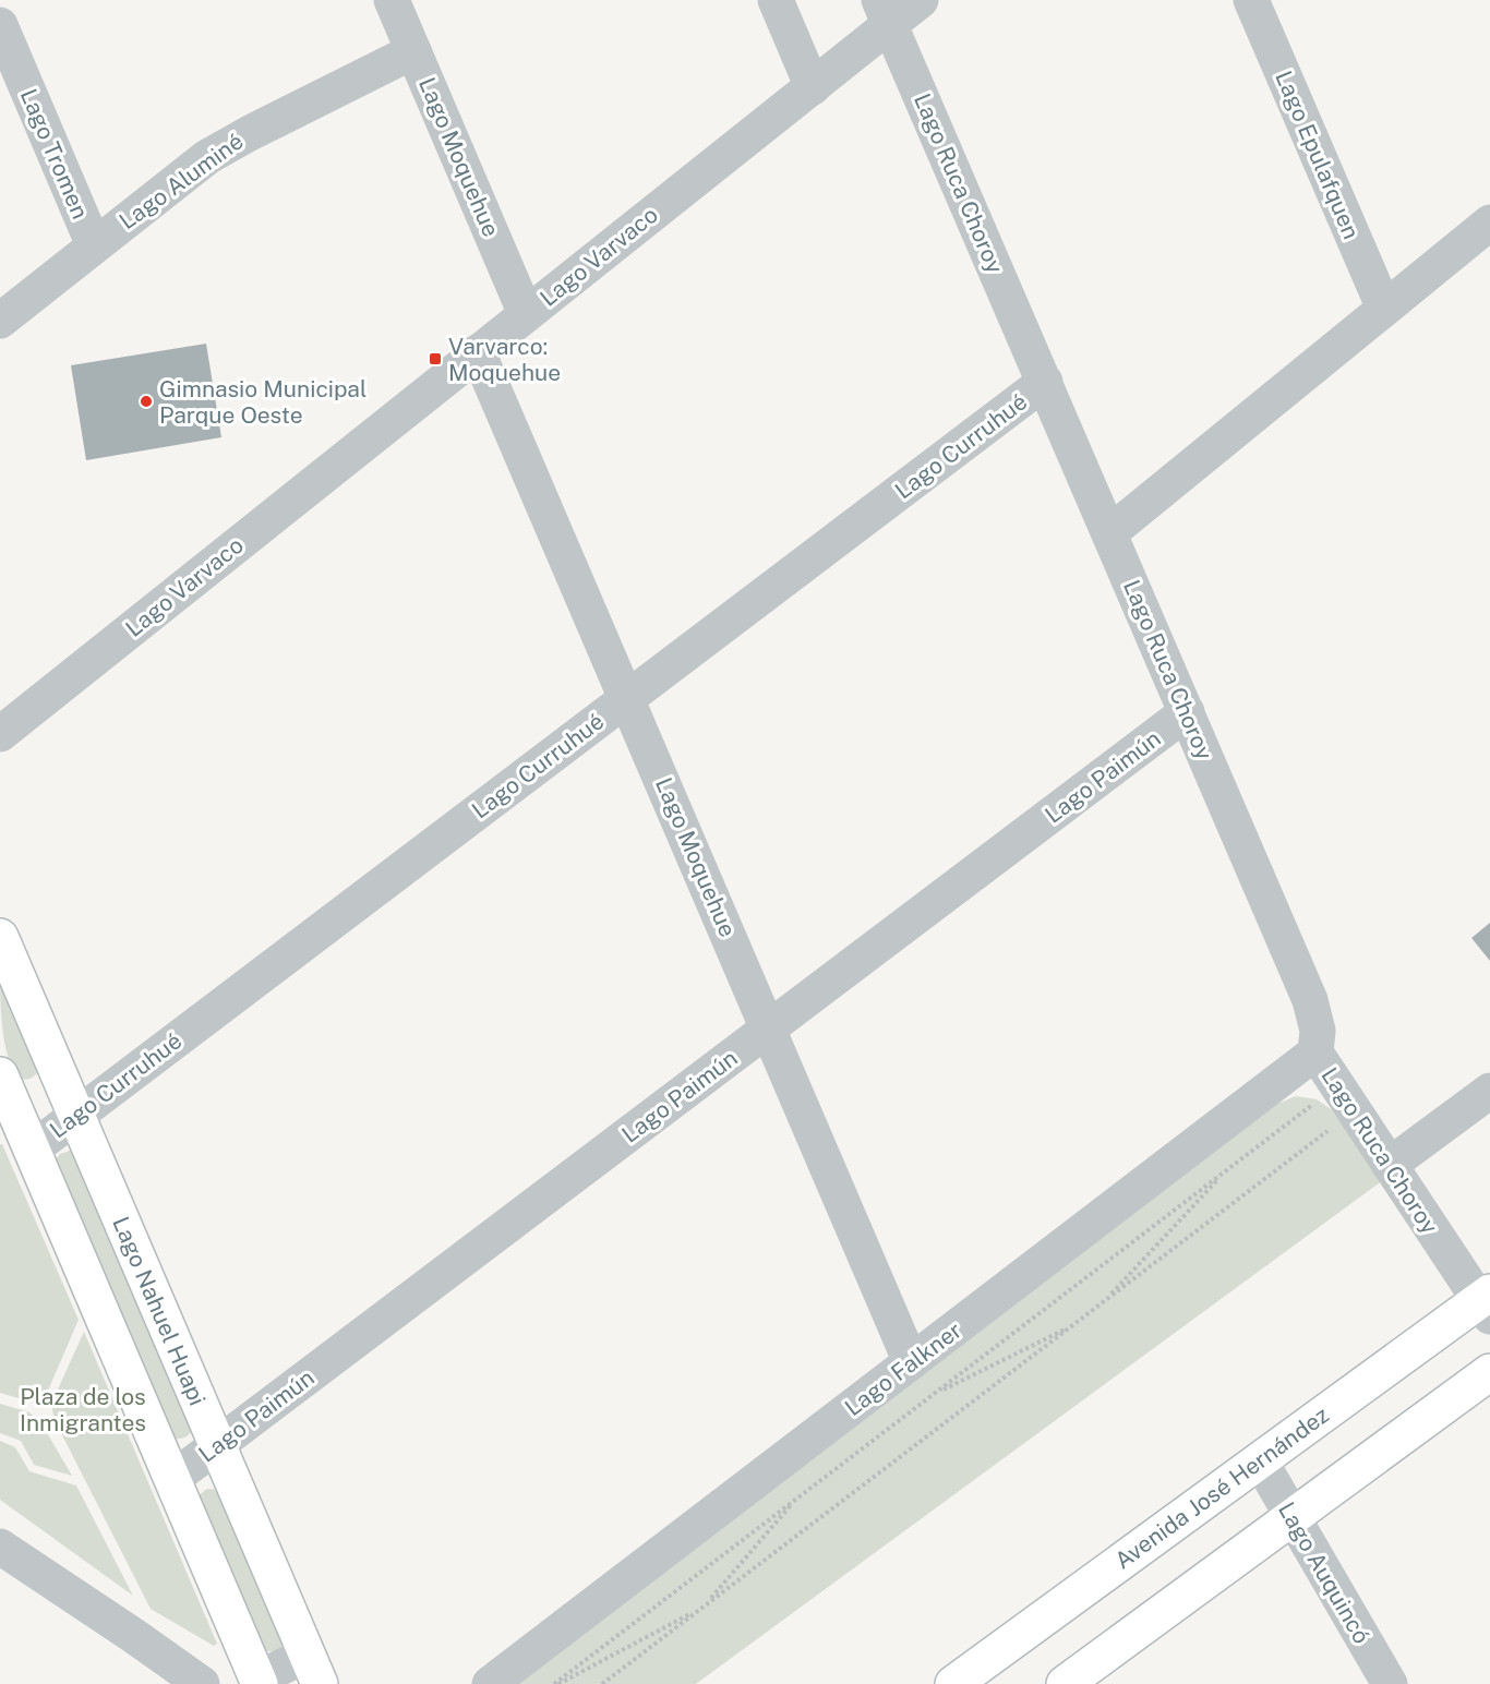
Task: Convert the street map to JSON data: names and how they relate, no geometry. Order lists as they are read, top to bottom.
{
  "streets": {
    "main road": ["Lago Nahuel Huapi", "Avenida José Hernández"],
    "street": [
      "Lago Tromen",
      "Lago Epulafquen",
      "Lago Moquehue",
      "Lago Aluminé",
      "Lago Ruca Choroy",
      "Lago Varvaco",
      "Lago Curruhué",
      "Lago Paimún",
      "Lago Falkner",
      "Lago Auquincó"
    ]
  },
  "crossings": [
    ["Lago Tromen", "Lago Aluminé"],
    ["Lago Moquehue", "Lago Aluminé"],
    ["Lago Moquehue", "Lago Varvaco"],
    ["Lago Moquehue", "Lago Curruhué"],
    ["Lago Moquehue", "Lago Paimún"],
    ["Lago Moquehue", "Lago Falkner"],
    ["Lago Ruca Choroy", "Lago Varvaco"],
    ["Lago Ruca Choroy", "Lago Curruhué"],
    ["Lago Ruca Choroy", "Lago Paimún"],
    ["Lago Ruca Choroy", "Lago Falkner"],
    ["Lago Ruca Choroy", "Avenida José Hernández"],
    ["Lago Curruhué", "Lago Nahuel Huapi"],
    ["Lago Paimún", "Lago Nahuel Huapi"],
    ["Avenida José Hernández", "Lago Auquincó"]
  ],
  "parks": ["Plaza de los Inmigrantes"],
  "places": {
    "transit": ["Varvarco: Moquehue"],
    "other": ["Gimnasio Municipal Parque Oeste"]
  }
}
